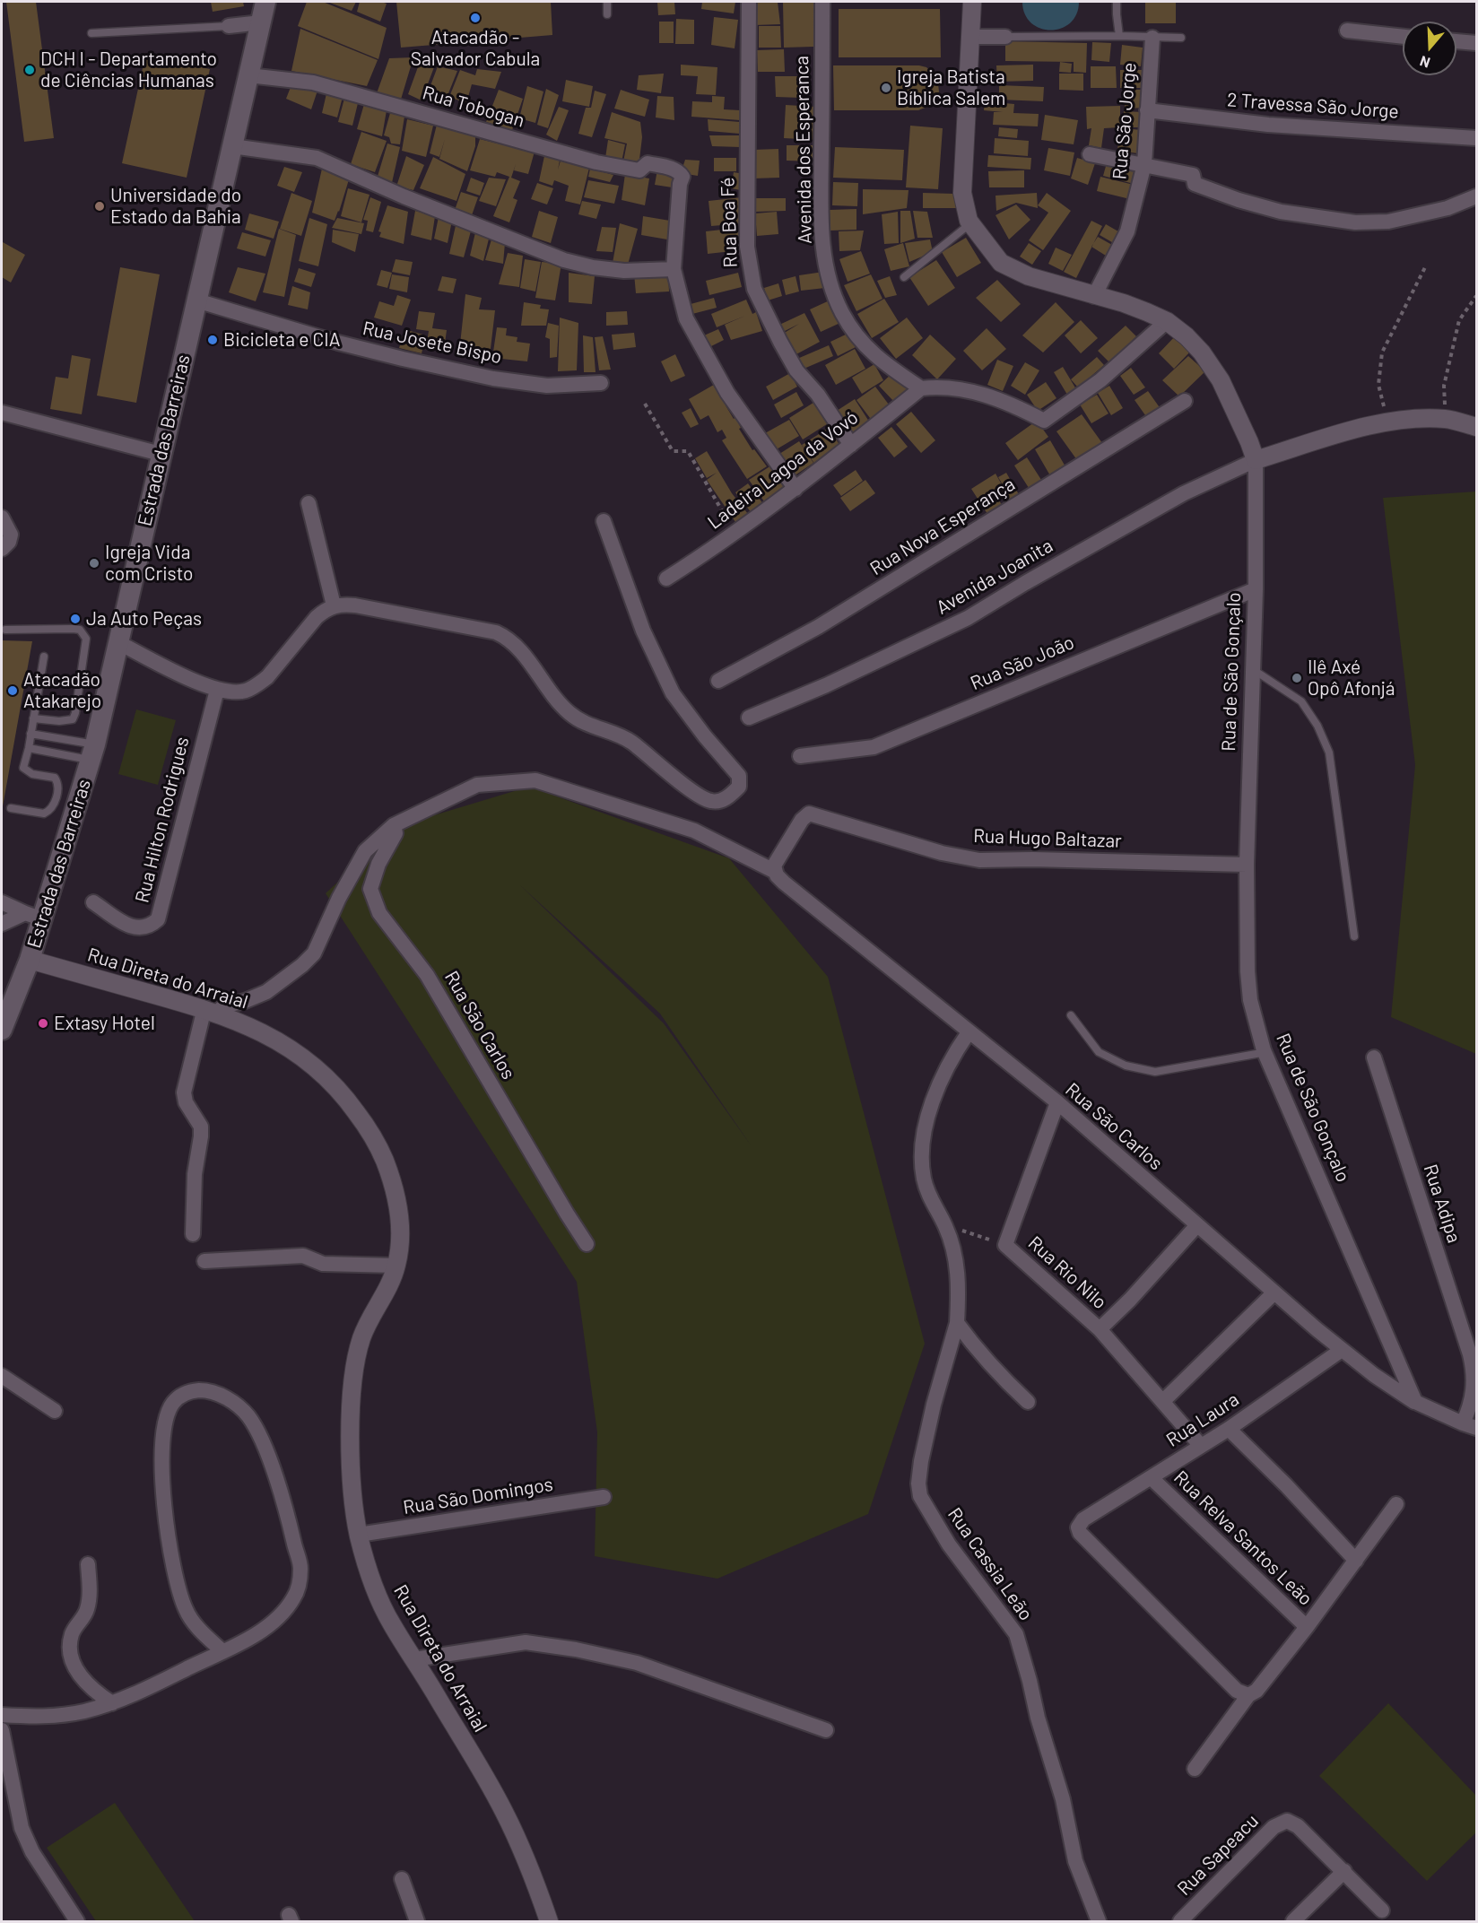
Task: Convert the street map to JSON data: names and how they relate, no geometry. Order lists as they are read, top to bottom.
{
  "streets": {
    "main road": ["Estrada das Barreiras"],
    "street": [
      "2 Travessa São Jorge",
      "Rua Tobogan",
      "Rua São Jorge",
      "Avenida dos Esperanca",
      "Rua Boa Fé",
      "Rua Josete Bispo",
      "Ladeira Lagoa da Vovó",
      "Rua Nova Esperança",
      "Avenida Joanita",
      "Rua São João",
      "Rua de São Gonçalo",
      "Rua Hilton Rodrigues",
      "Rua Hugo Baltazar",
      "Rua Direta do Arraial",
      "Rua São Carlos",
      "Rua Adipa",
      "Rua Rio Nilo",
      "Rua Laura",
      "Rua São Domingos",
      "Rua Relva Santos Leão",
      "Rua Cassia Leão",
      "Rua Sapeacu"
    ]
  },
  "crossings": [
    ["2 Travessa São Jorge", "Rua São Jorge"],
    ["Rua Tobogan", "Estrada das Barreiras"],
    ["Rua São Jorge", "Rua de São Gonçalo"],
    ["Avenida dos Esperanca", "Ladeira Lagoa da Vovó"],
    ["Rua Boa Fé", "Ladeira Lagoa da Vovó"],
    ["Rua Josete Bispo", "Estrada das Barreiras"],
    ["Estrada das Barreiras", "Rua Direta do Arraial"],
    ["Avenida Joanita", "Rua de São Gonçalo"],
    ["Rua São João", "Rua de São Gonçalo"],
    ["Rua de São Gonçalo", "Rua Hugo Baltazar"],
    ["Rua de São Gonçalo", "Rua São Carlos"],
    ["Rua Hugo Baltazar", "Rua São Carlos"],
    ["Rua Direta do Arraial", "Rua São Domingos"],
    ["Rua São Carlos", "Rua Rio Nilo"],
    ["Rua São Carlos", "Rua Laura"],
    ["Rua São Carlos", "Rua Cassia Leão"],
    ["Rua Rio Nilo", "Rua Laura"],
    ["Rua Laura", "Rua Relva Santos Leão"]
  ],
  "places": [
    "Atacadão - Salvador Cabula",
    "DCH I - Departamento de Ciências Humanas",
    "Igreja Batista Bíblica Salem",
    "Universidade do Estado da Bahia",
    "Bicicleta e CIA",
    "Igreja Vida com Cristo",
    "Ja Auto Peças",
    "Ilê Axé Opô Afonjá",
    "Atacadão Atakarejo",
    "Extasy Hotel"
  ],
  "north": "bottom"
}
